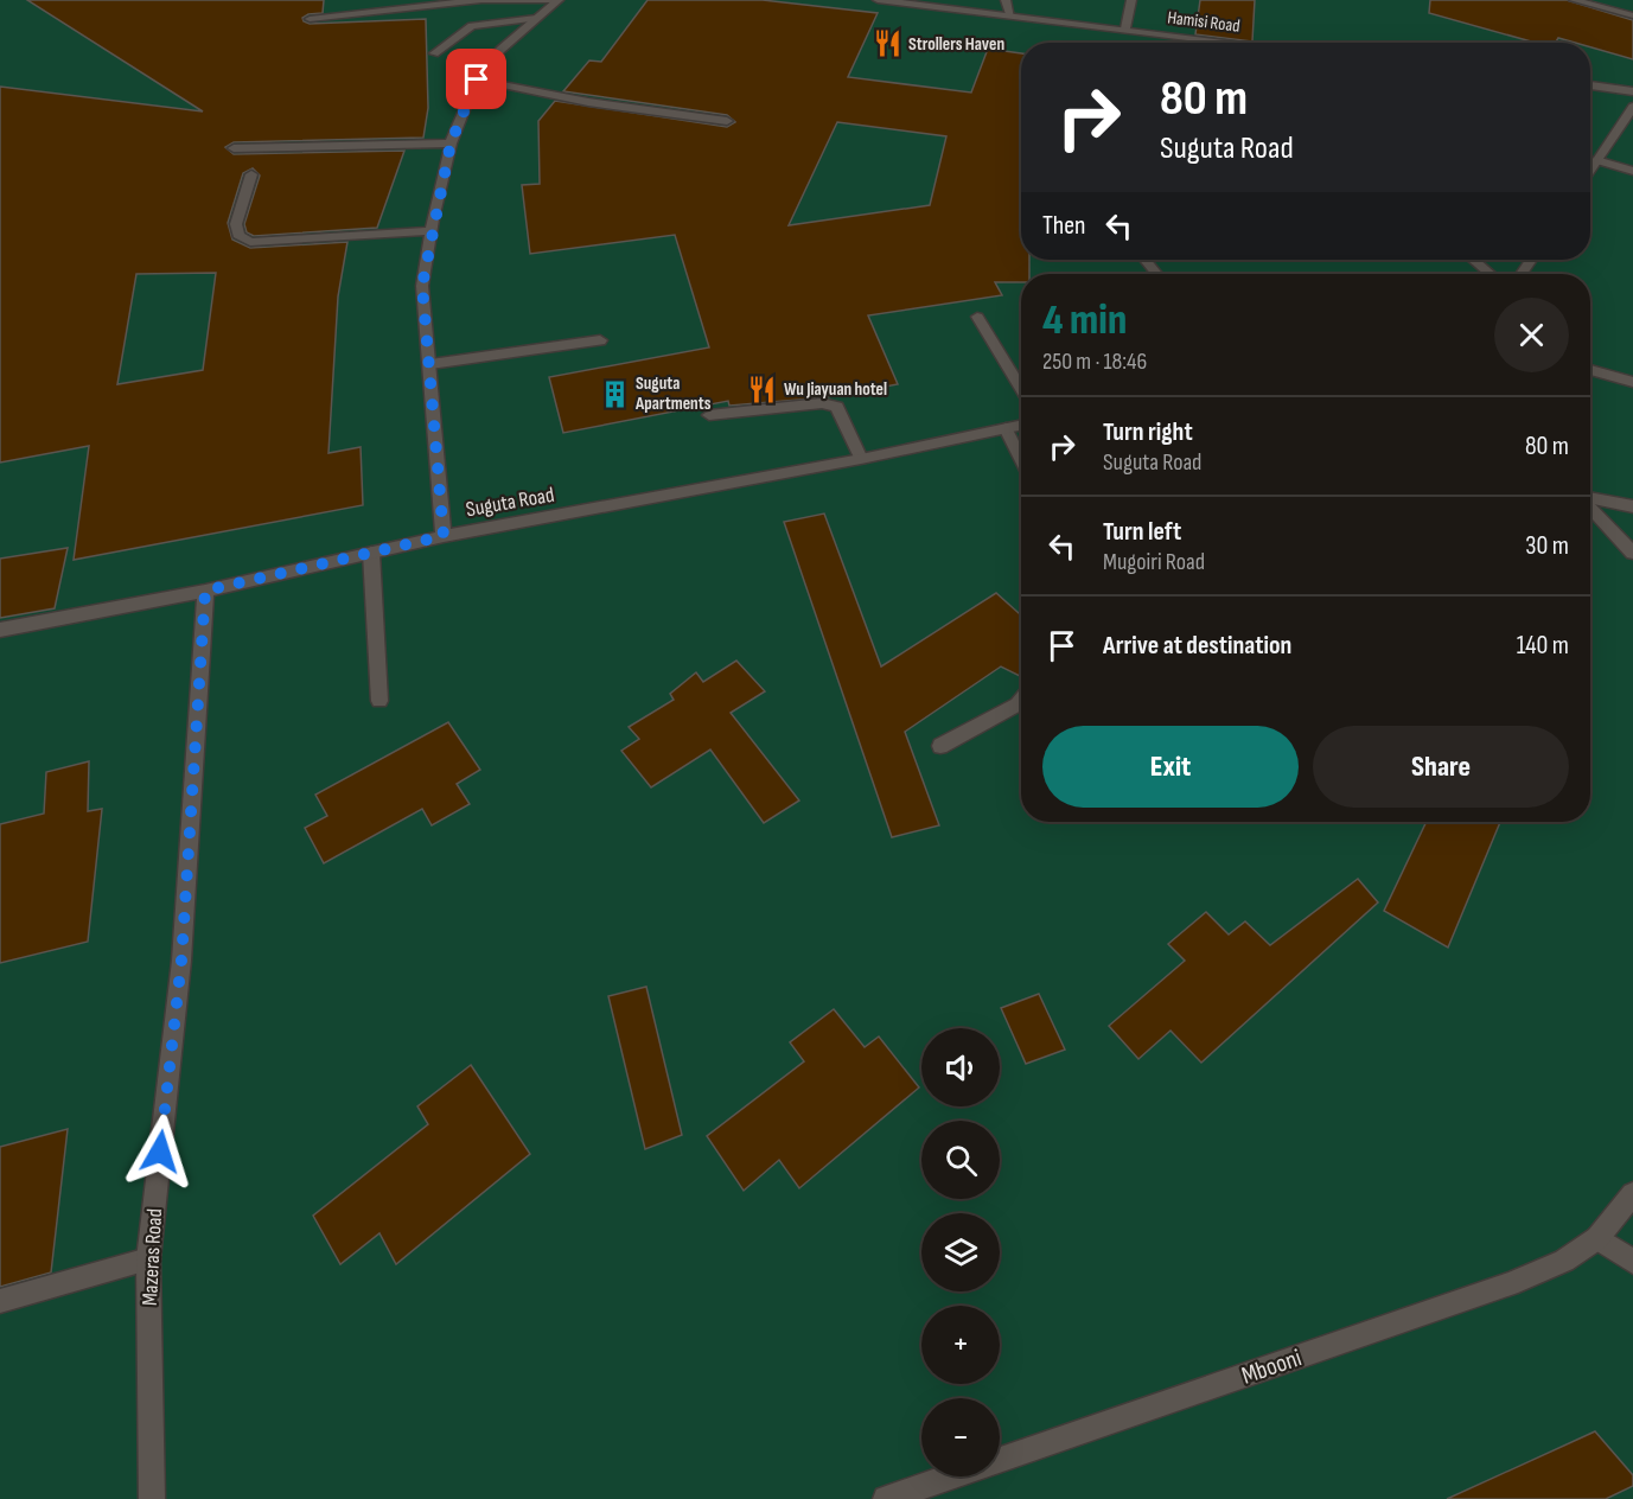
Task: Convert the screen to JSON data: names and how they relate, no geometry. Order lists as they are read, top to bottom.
{
  "streets": {
    "street": [
      "Hamisi Road",
      "Suguta Road",
      "Mazeras Road",
      "Mbooni"
    ]
  },
  "crossings": [
    ["Suguta Road", "Mazeras Road"]
  ],
  "places": {
    "restaurant": ["Strollers Haven", "Wu Jiayuan hotel"],
    "building": ["Suguta Apartments"]
  },
  "page": {
    "turn": ["80 m", "Suguta Road"],
    "then": "Then",
    "heading": ["4 min", "250 m · 18:46"],
    "list": [
      {
        "name": "Turn right",
        "note": "Suguta Road",
        "value": "80 m"
      },
      {
        "name": "Turn left",
        "note": "Mugoiri Road",
        "value": "30 m"
      },
      {
        "name": "Arrive at destination",
        "value": "140 m"
      }
    ],
    "buttons": ["Exit", "Share"],
    "map_buttons": ["+", "−"]
  }
}
